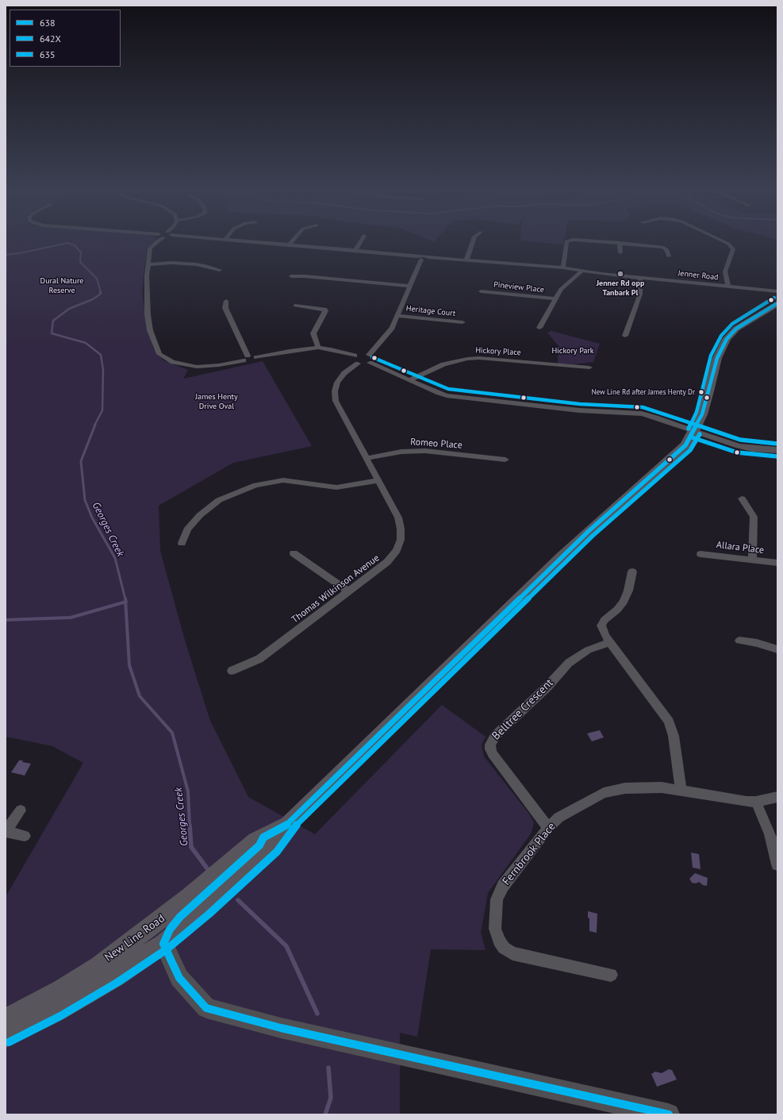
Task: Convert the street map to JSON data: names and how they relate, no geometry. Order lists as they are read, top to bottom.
{
  "streets": {
    "main road": ["New Line Road"],
    "street": [
      "Jenner Road",
      "Pineview Place",
      "Heritage Court",
      "Hickory Place",
      "Romeo Place",
      "Allara Place",
      "Thomas Wilkinson Avenue",
      "Belltree Crescent",
      "Fernbrook Place"
    ]
  },
  "crossings": [
    ["Jenner Road", "Thomas Wilkinson Avenue"],
    ["Heritage Court", "Thomas Wilkinson Avenue"],
    ["Romeo Place", "Thomas Wilkinson Avenue"],
    ["Belltree Crescent", "Fernbrook Place"]
  ],
  "water": ["Georges Creek"],
  "parks": ["Dural Nature Reserve", "Hickory Park", "James Henty Drive Oval"],
  "places": ["Jenner Rd opp Tanbark Pl", "New Line Rd after James Henty Dr"],
  "lines": ["transit line 635", "transit line 638", "transit line 642X"],
  "legend": ["638", "642X", "635"]
}
